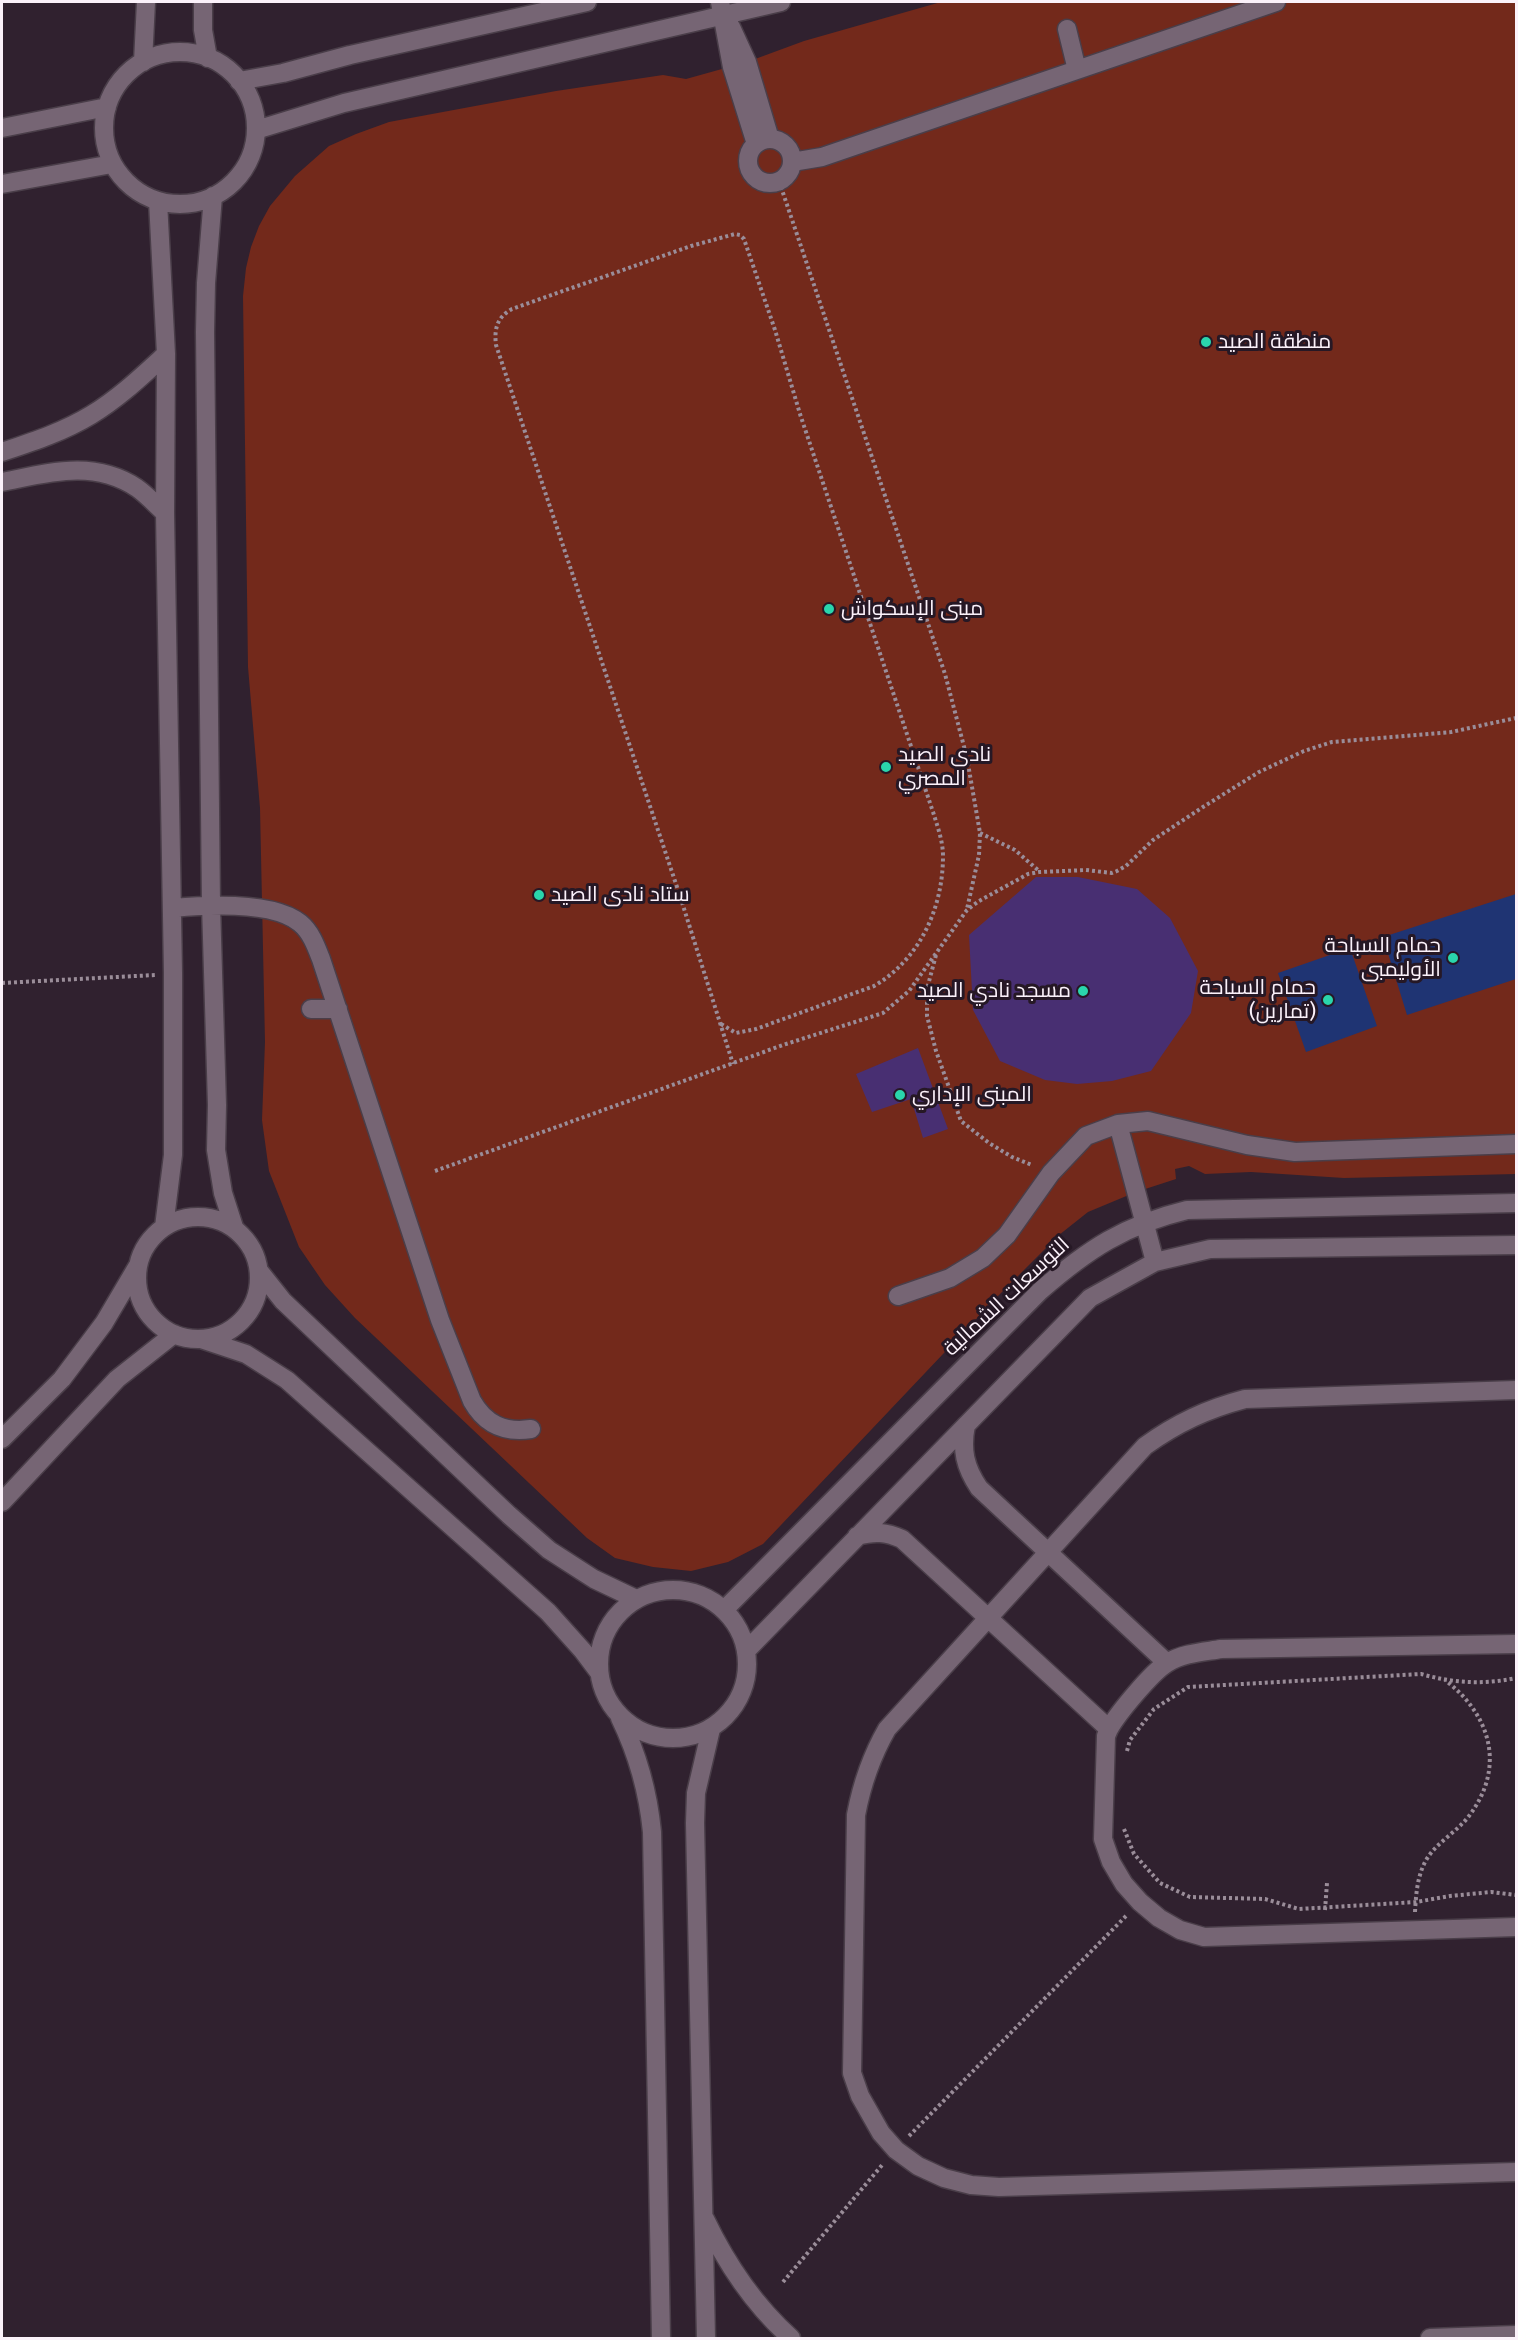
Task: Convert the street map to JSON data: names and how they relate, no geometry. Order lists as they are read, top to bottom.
{
  "streets": {
    "street": ["التوسعات الشمالية"]
  },
  "places": [
    "منطقة الصيد",
    "مبنى الإسكواش",
    "نادى الصيد المصري",
    "ستاد نادى الصيد",
    "حمام السباحة الأوليمبى",
    "مسجد نادي الصيد",
    "حمام السباحة (تمارين)",
    "المبنى الإداري"
  ]
}
